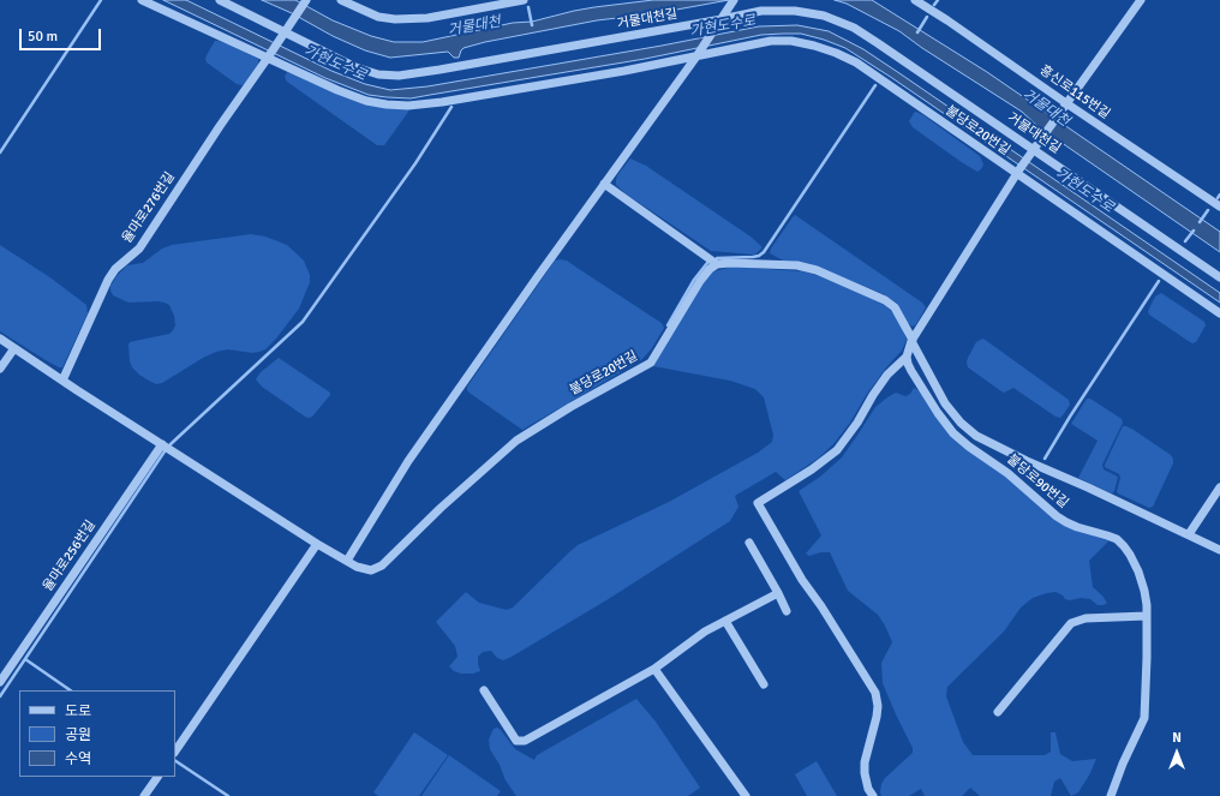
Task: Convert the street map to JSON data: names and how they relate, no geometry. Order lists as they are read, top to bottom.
{
  "streets": {
    "street": [
      "거물대천길",
      "흥신로115번길",
      "불당로20번길",
      "율마로276번길",
      "불당로90번길",
      "율마로256번길"
    ]
  },
  "crossings": [
    ["거물대천길", "율마로276번길"],
    ["불당로20번길", "율마로276번길"]
  ],
  "water": ["거물대천", "가현도수로"],
  "legend": ["도로", "공원", "수역"],
  "scale_bar": "50 m",
  "north": "top"
}
